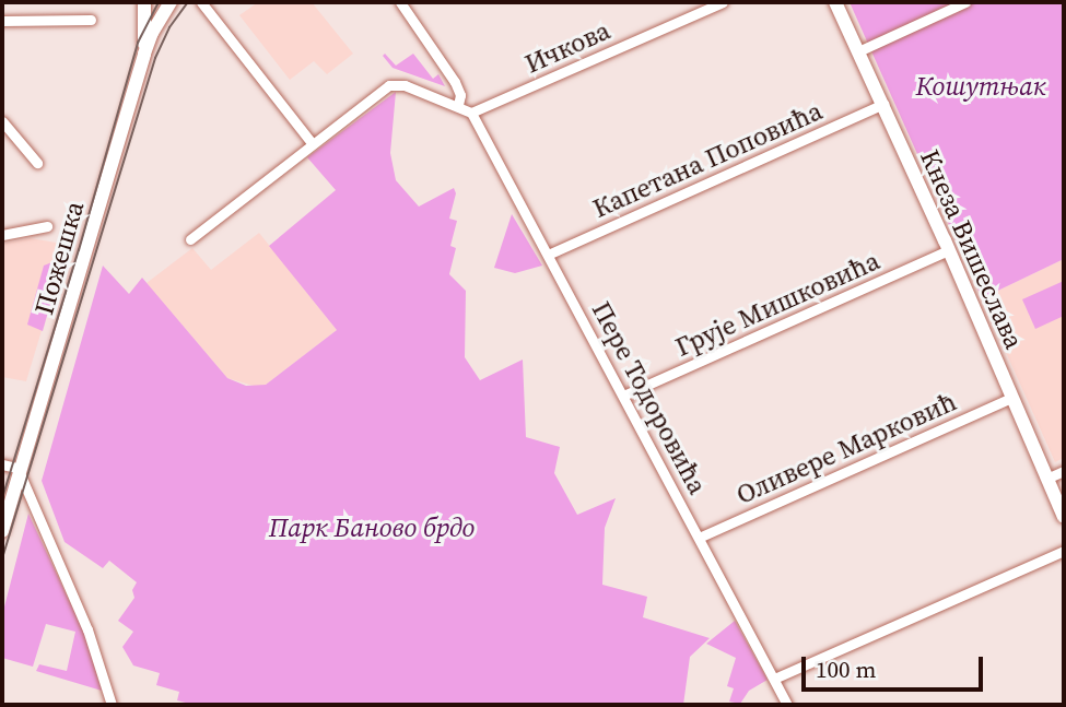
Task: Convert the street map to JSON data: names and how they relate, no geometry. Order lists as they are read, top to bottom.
{
  "streets": {
    "main road": ["Кнеза Вишеслава", "Пожешка"],
    "street": [
      "Ичкова",
      "Капетана Поповића",
      "Грује Мишковића",
      "Пере Тодоровића",
      "Оливере Марковић"
    ]
  },
  "crossings": [
    ["Ичкова", "Пере Тодоровића"],
    ["Капетана Поповића", "Кнеза Вишеслава"],
    ["Капетана Поповића", "Пере Тодоровића"],
    ["Кнеза Вишеслава", "Грује Мишковића"],
    ["Кнеза Вишеслава", "Оливере Марковић"],
    ["Грује Мишковића", "Пере Тодоровића"],
    ["Пере Тодоровића", "Оливере Марковић"]
  ],
  "parks": ["Кошутњак", "Парк Баново брдо"],
  "scale_bar": "100 m"
}
